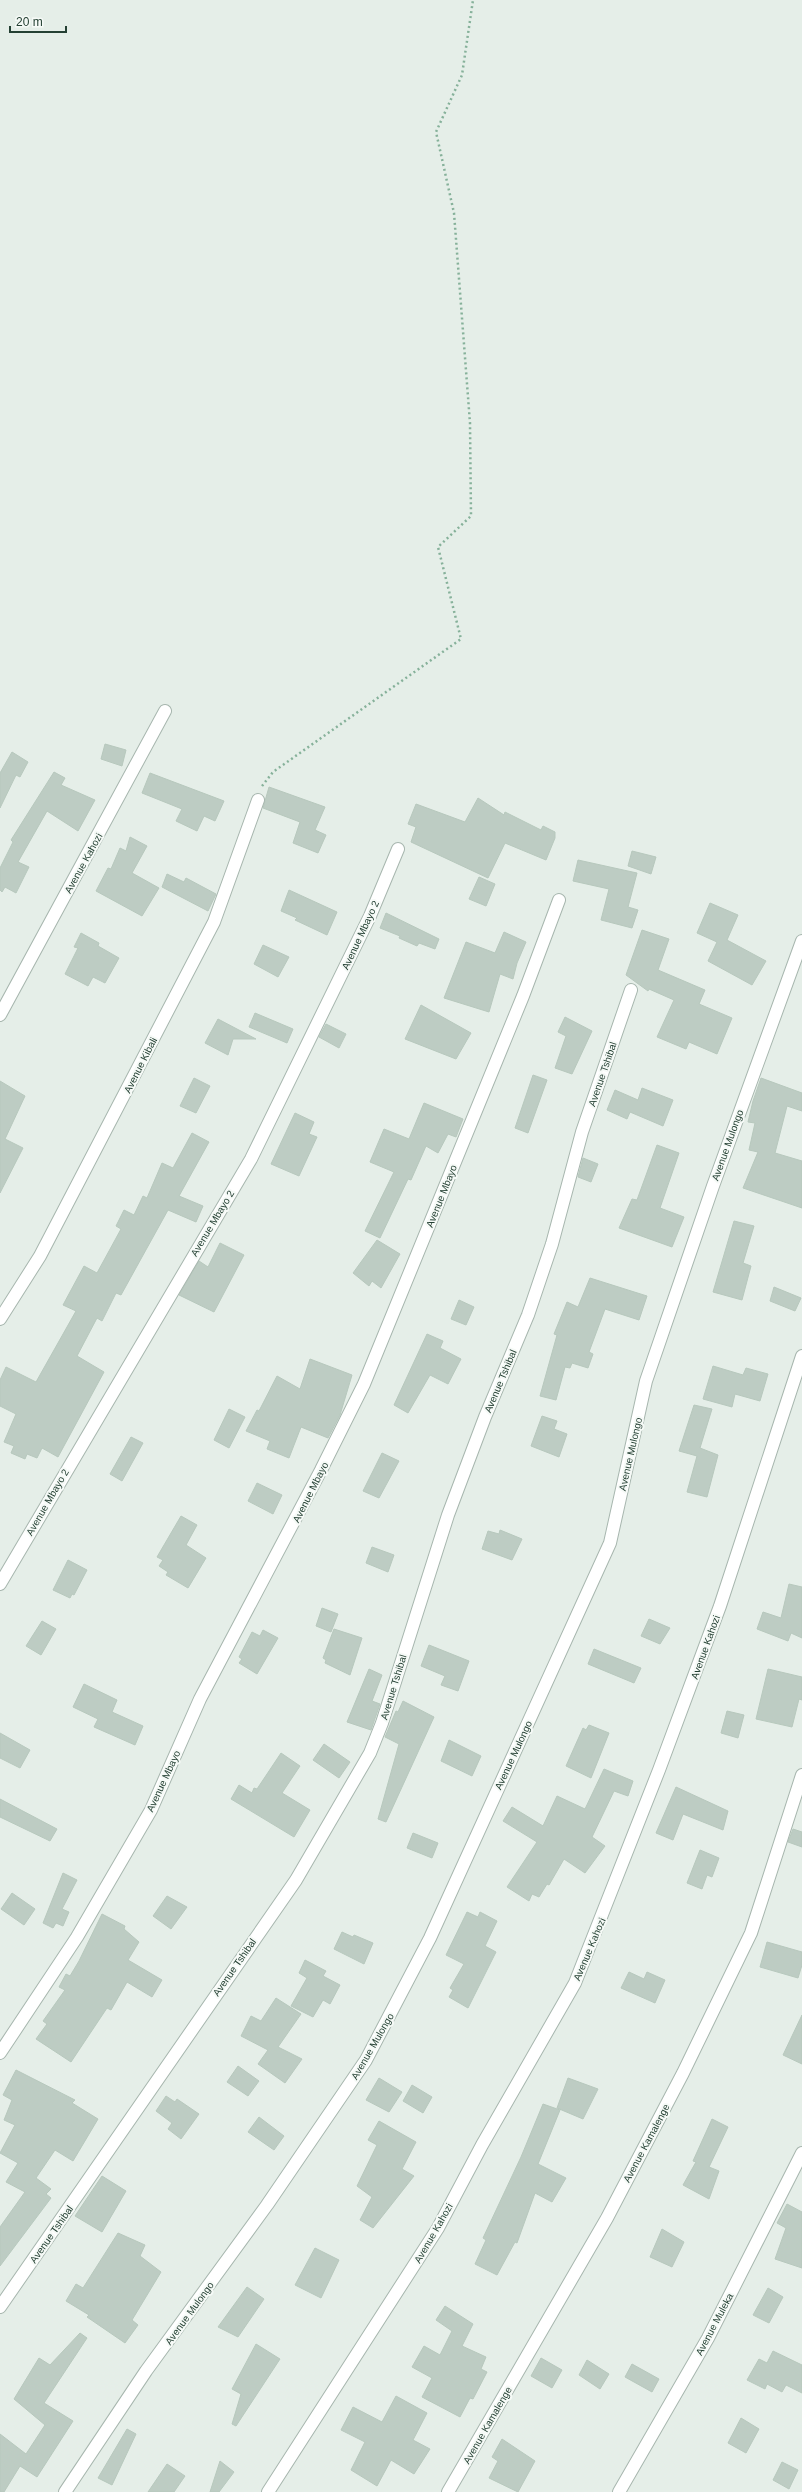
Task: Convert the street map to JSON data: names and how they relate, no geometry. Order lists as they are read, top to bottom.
{
  "streets": {
    "street": [
      "Avenue Kahozi",
      "Avenue Mbayo 2",
      "Avenue Kibali",
      "Avenue Tshibal",
      "Avenue Mulongo",
      "Avenue Mbayo",
      "Avenue Kamalenge",
      "Avenue Muleka"
    ]
  },
  "scale_bar": "20 m"
}
